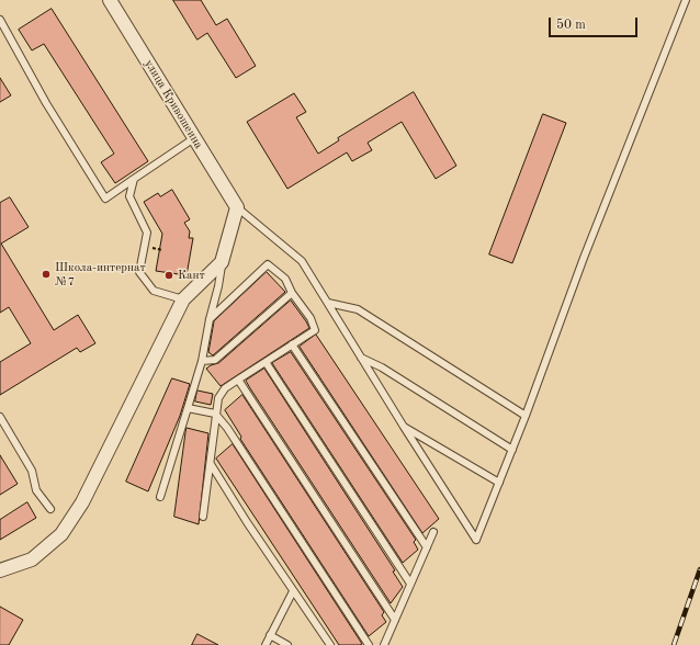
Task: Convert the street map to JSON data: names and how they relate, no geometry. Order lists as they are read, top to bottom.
{
  "streets": {
    "street": ["улица Кривошеина"]
  },
  "places": ["Школа-интернат №7", "Кант"],
  "scale_bar": "50 m"
}
